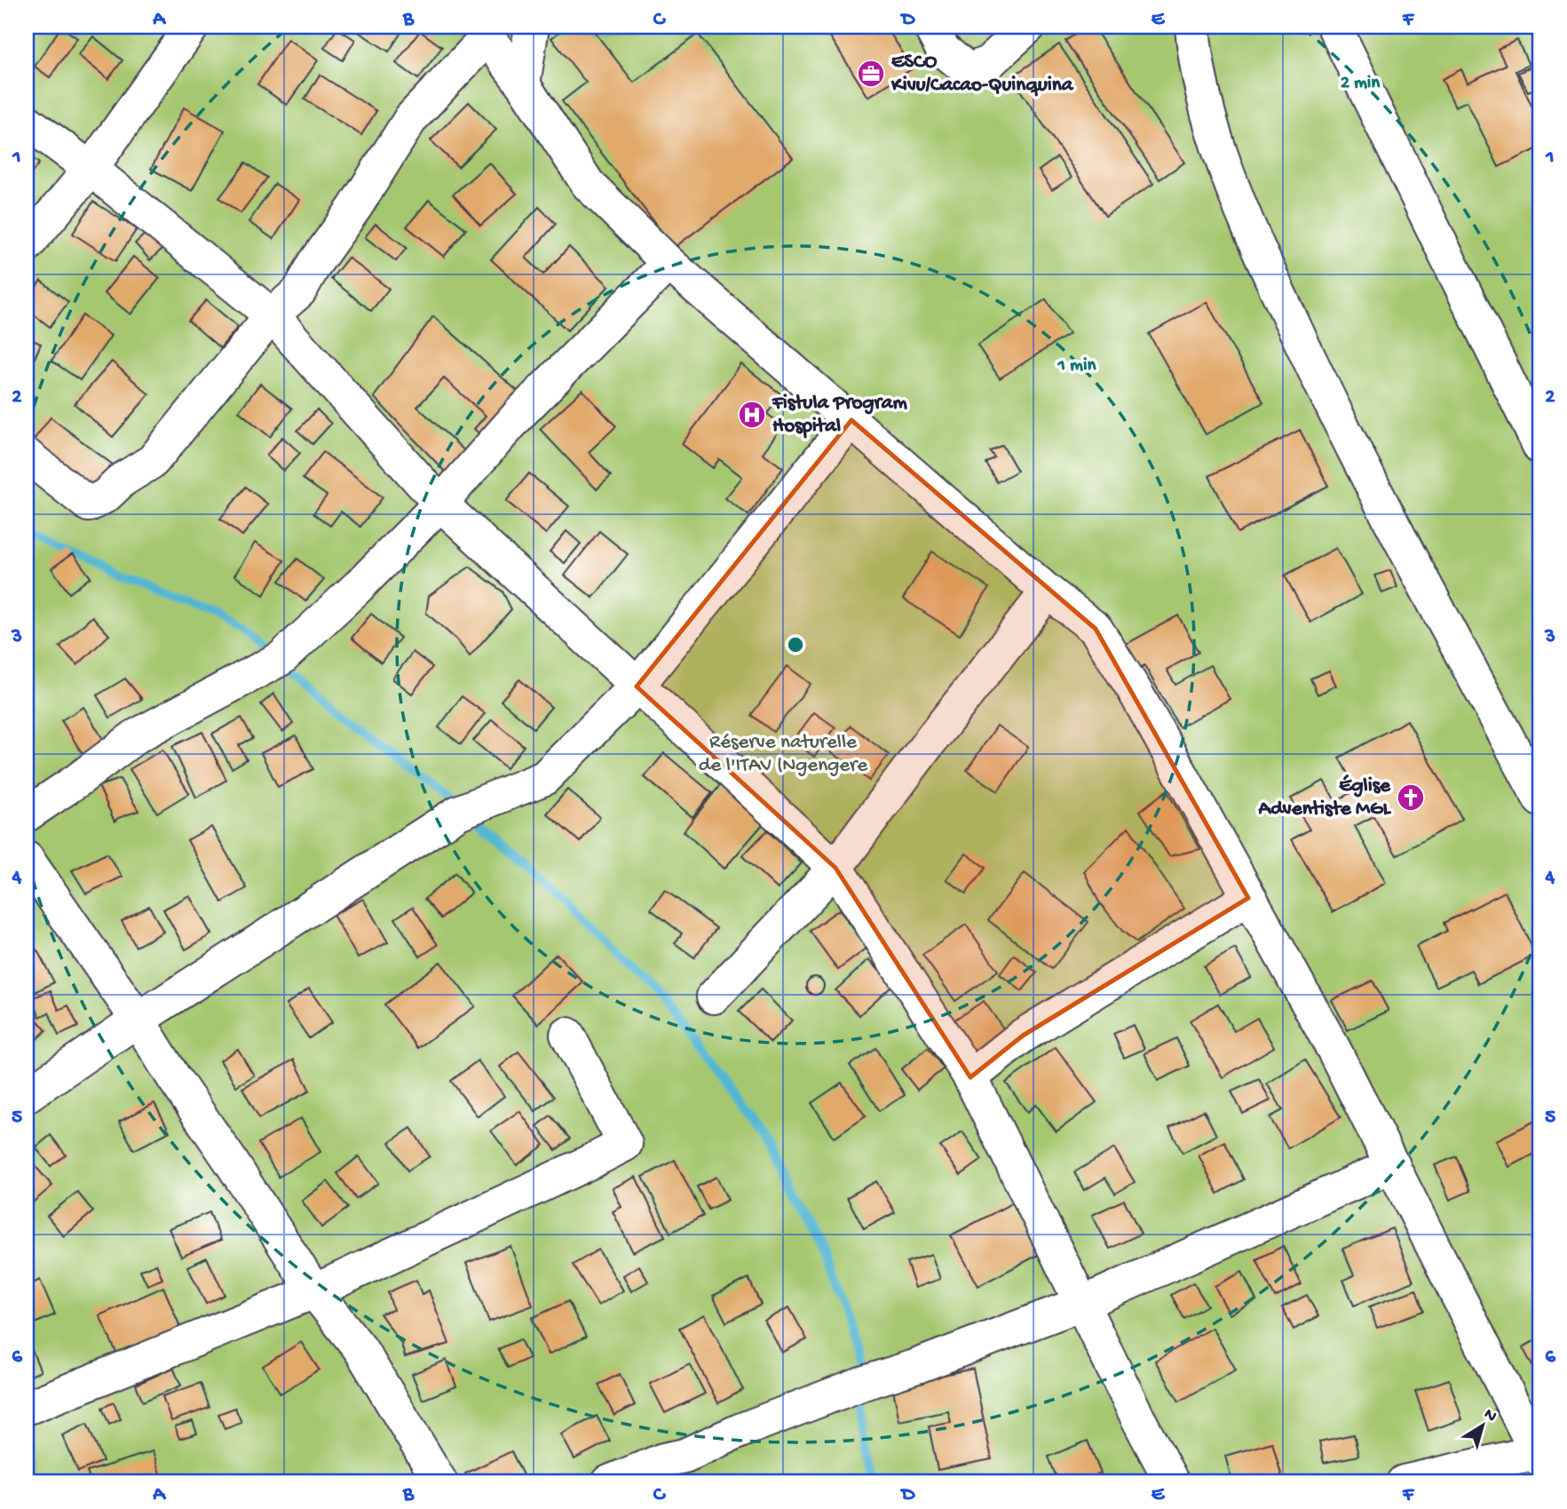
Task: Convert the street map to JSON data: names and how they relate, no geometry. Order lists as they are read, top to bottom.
{
  "parks": ["Réserve naturelle de l'ITAV (Ngengere"],
  "places": {
    "office": ["ESCO Kivu/Cacao-Quinquina"],
    "hospital": ["Fistula Program Hospital"],
    "church": ["Église Adventiste MGL"]
  },
  "north": "top right",
  "grid": {
    "columns": [
      "A",
      "B",
      "C",
      "D",
      "E",
      "F"
    ],
    "rows": [
      "1",
      "2",
      "3",
      "4",
      "5",
      "6"
    ]
  },
  "rings": ["2 min", "1 min"]
}
